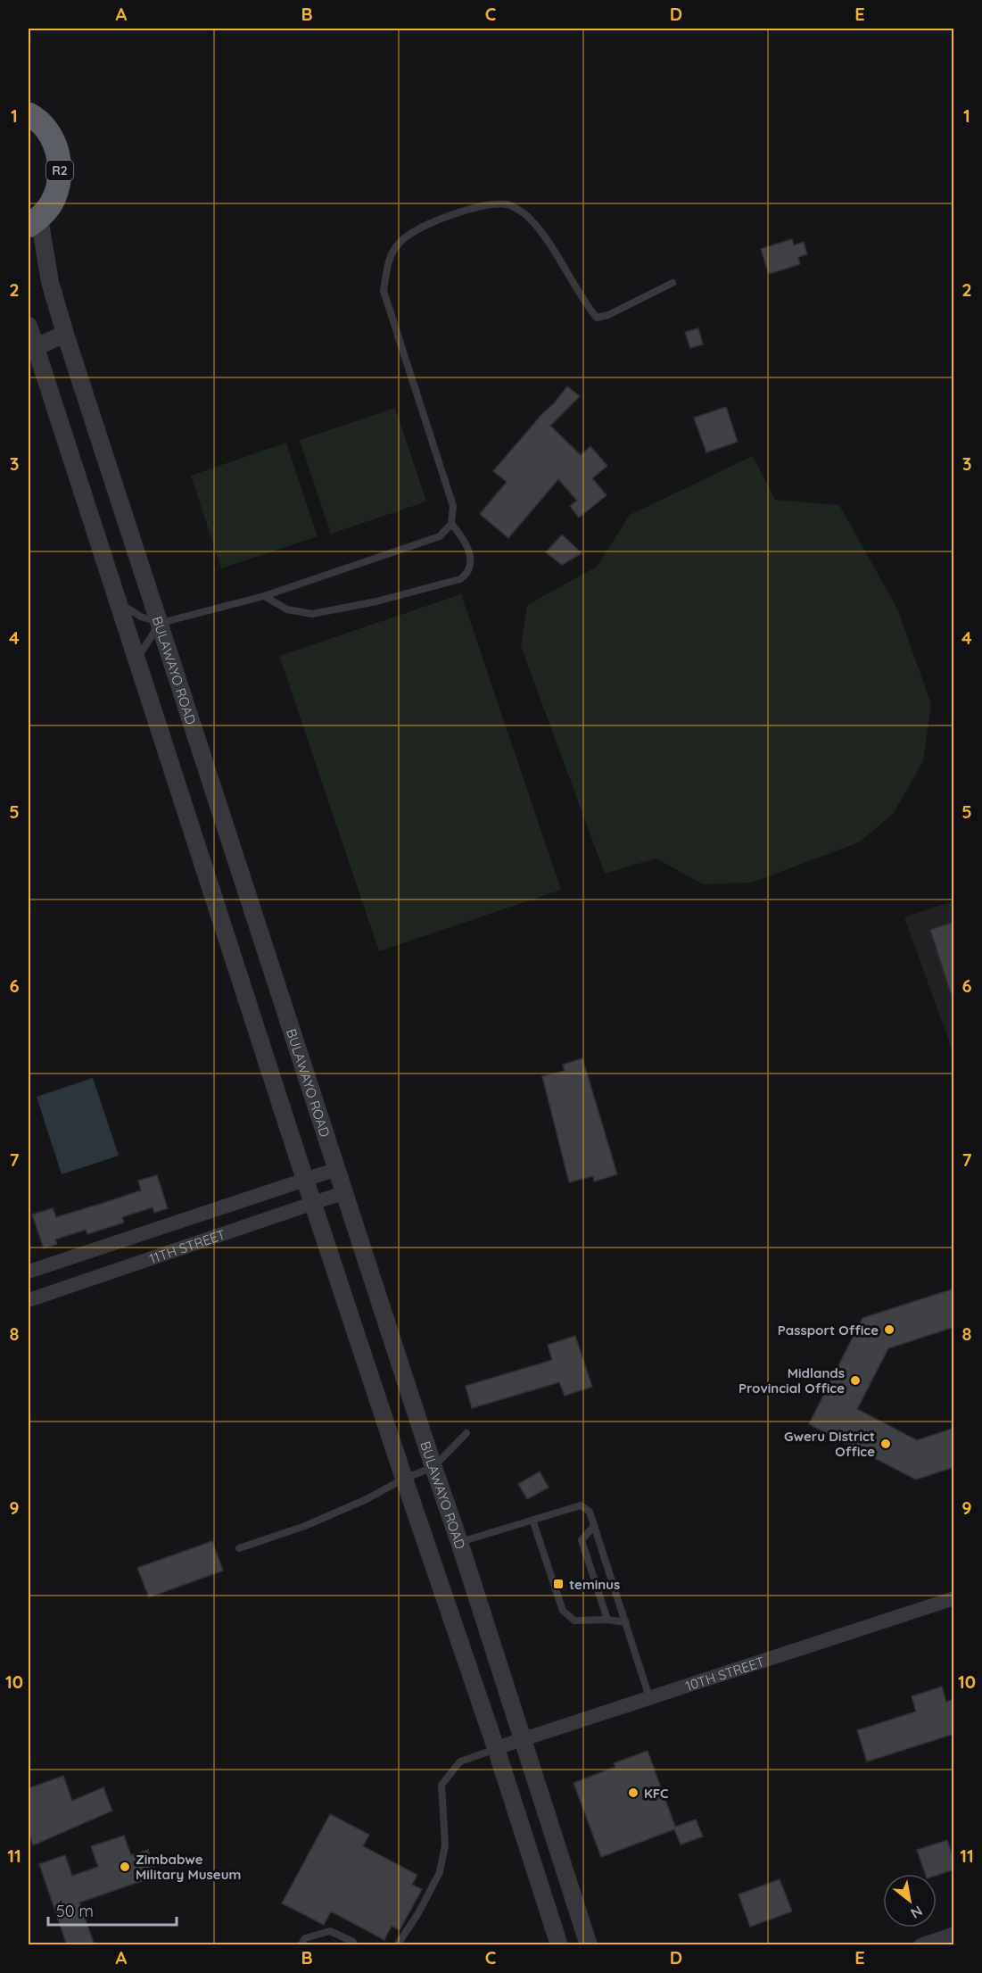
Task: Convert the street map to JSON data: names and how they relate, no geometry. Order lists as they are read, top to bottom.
{
  "streets": {
    "highway": ["R2"],
    "street": ["BULAWAYO ROAD", "11TH STREET", "10TH STREET"]
  },
  "crossings": [
    ["R2", "BULAWAYO ROAD"],
    ["BULAWAYO ROAD", "11TH STREET"],
    ["BULAWAYO ROAD", "10TH STREET"]
  ],
  "places": {
    "other": [
      "Passport Office",
      "Midlands Provincial Office",
      "Gweru District Office",
      "KFC",
      "Zimbabwe Military Museum"
    ],
    "transit": ["teminus"]
  },
  "scale_bar": "50 m",
  "north": "bottom right",
  "grid": {
    "columns": [
      "A",
      "B",
      "C",
      "D",
      "E"
    ],
    "rows": [
      "1",
      "2",
      "3",
      "4",
      "5",
      "6",
      "7",
      "8",
      "9",
      "10",
      "11"
    ]
  }
}
